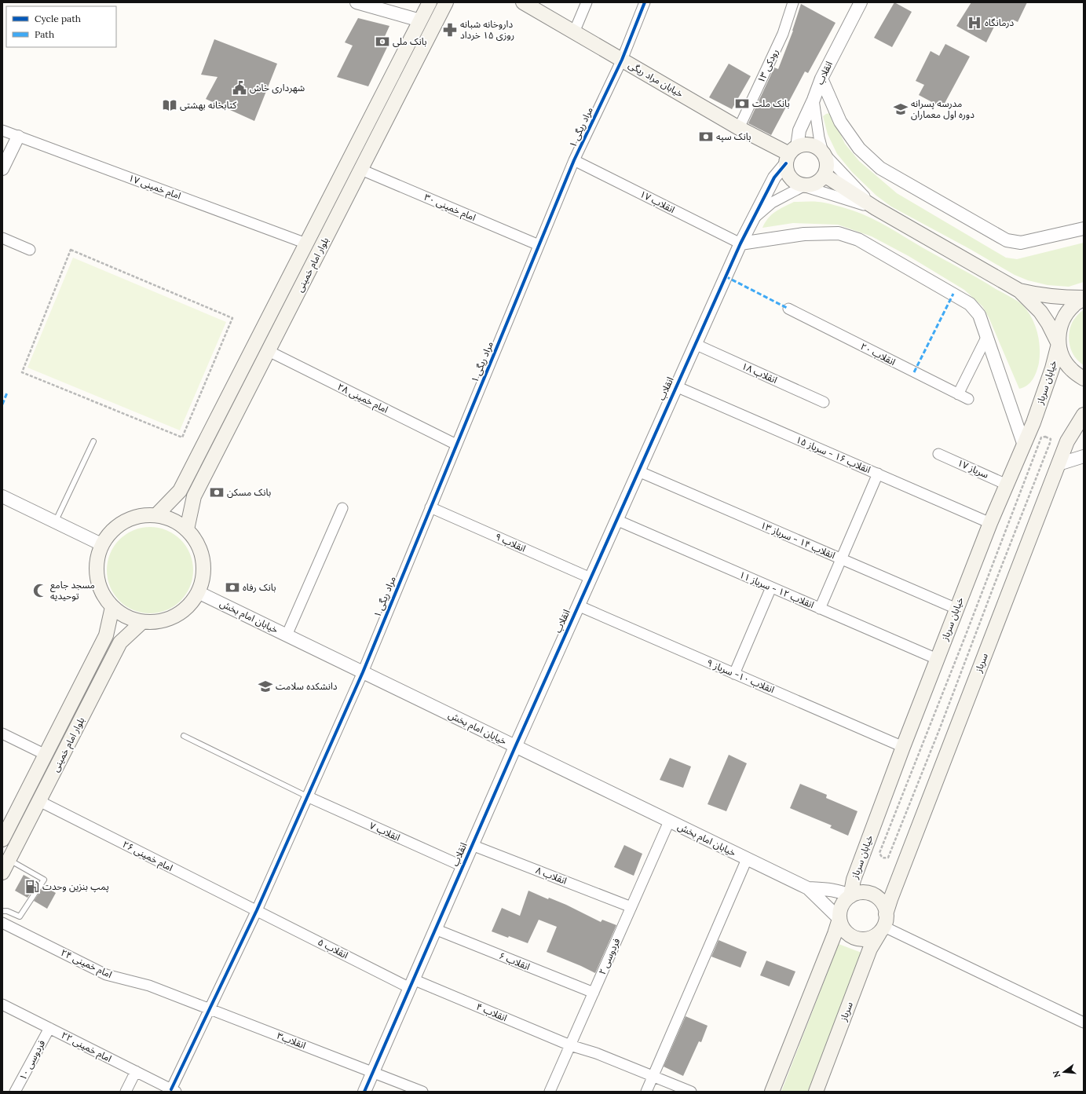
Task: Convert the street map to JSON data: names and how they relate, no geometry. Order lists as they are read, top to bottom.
{
  "streets": {
    "main road": [
      "خیابان مراد ریگی",
      "بلوار امام خمینی",
      "خیابان سرباز",
      "سرباز"
    ],
    "street": [
      "رودکی ۱۳",
      "انقلاب",
      "مراد ریگی ۱",
      "امام خمینی ۱۷",
      "انقلاب ۱۷",
      "امام خمینی ۳۰",
      "انقلاب ۲۰",
      "انقلاب ۱۸",
      "امام خمینی ۲۸",
      "انقلاب ۱۶ - سرباز ۱۵",
      "سرباز ۱۷",
      "انقلاب ۱۴ - سرباز ۱۳",
      "انقلاب ۹",
      "انقلاب ۱۲ - سرباز ۱۱",
      "خیابان امام بخش",
      "انقلاب ۱۰- سرباز ۹",
      "انقلاب ۷",
      "امام خمینی ۲۶",
      "انقلاب ۸",
      "انقلاب ۵",
      "فردوسی ۲",
      "انقلاب ۶",
      "امام خمینی ۲۴",
      "انقلاب ۴",
      "انقلاب۳",
      "امام خمینی ۲۲",
      "فردوسی ۱۰"
    ]
  },
  "crossings": [
    ["رودکی ۱۳", "خیابان مراد ریگی"],
    ["انقلاب", "خیابان مراد ریگی"],
    ["انقلاب", "انقلاب ۱۷"],
    ["انقلاب", "انقلاب ۱۸"],
    ["انقلاب", "انقلاب ۱۶ - سرباز ۱۵"],
    ["انقلاب", "انقلاب ۱۴ - سرباز ۱۳"],
    ["انقلاب", "انقلاب ۹"],
    ["انقلاب", "انقلاب ۱۲ - سرباز ۱۱"],
    ["انقلاب", "خیابان امام بخش"],
    ["انقلاب", "انقلاب ۱۰- سرباز ۹"],
    ["انقلاب", "انقلاب ۷"],
    ["انقلاب", "انقلاب ۸"],
    ["انقلاب", "انقلاب ۵"],
    ["انقلاب", "انقلاب ۶"],
    ["انقلاب", "انقلاب ۴"],
    ["انقلاب", "انقلاب۳"],
    ["خیابان مراد ریگی", "مراد ریگی ۱"],
    ["مراد ریگی ۱", "انقلاب ۱۷"],
    ["مراد ریگی ۱", "امام خمینی ۳۰"],
    ["مراد ریگی ۱", "امام خمینی ۲۸"],
    ["مراد ریگی ۱", "انقلاب ۹"],
    ["مراد ریگی ۱", "خیابان امام بخش"],
    ["مراد ریگی ۱", "انقلاب ۷"],
    ["مراد ریگی ۱", "امام خمینی ۲۶"],
    ["مراد ریگی ۱", "انقلاب ۵"],
    ["مراد ریگی ۱", "امام خمینی ۲۴"],
    ["مراد ریگی ۱", "انقلاب۳"],
    ["مراد ریگی ۱", "امام خمینی ۲۲"],
    ["امام خمینی ۱۷", "بلوار امام خمینی"],
    ["امام خمینی ۳۰", "بلوار امام خمینی"],
    ["بلوار امام خمینی", "امام خمینی ۲۸"],
    ["بلوار امام خمینی", "خیابان امام بخش"],
    ["بلوار امام خمینی", "امام خمینی ۲۶"],
    ["خیابان سرباز", "انقلاب ۱۶ - سرباز ۱۵"],
    ["خیابان سرباز", "سرباز ۱۷"],
    ["خیابان سرباز", "انقلاب ۱۴ - سرباز ۱۳"],
    ["خیابان سرباز", "انقلاب ۱۲ - سرباز ۱۱"],
    ["خیابان سرباز", "سرباز"],
    ["خیابان سرباز", "انقلاب ۱۰- سرباز ۹"],
    ["خیابان امام بخش", "فردوسی ۲"],
    ["امام خمینی ۲۶", "انقلاب ۵"],
    ["انقلاب ۸", "فردوسی ۲"],
    ["انقلاب ۵", "انقلاب ۴"],
    ["فردوسی ۲", "انقلاب ۶"],
    ["فردوسی ۲", "انقلاب ۴"],
    ["امام خمینی ۲۴", "انقلاب۳"],
    ["امام خمینی ۲۲", "فردوسی ۱۰"]
  ],
  "places": {
    "hospital": ["درمانگاه"],
    "pharmacy": ["داروخانه شبانه روزی ۱۵ خرداد"],
    "bank": [
      "بانک ملی",
      "بانک ملت",
      "بانک سپه",
      "بانک مسکن",
      "بانک رفاه"
    ],
    "public building": ["شهرداری خاش"],
    "library": ["کتابخانه بهشتی"],
    "school or university": ["مدرسه پسرانه دوره اول معماران", "دانشکده سلامت"],
    "mosque": ["مسجد جامع توحیدیه"],
    "fuel station": ["پمپ بنزین وحدت"]
  },
  "legend": ["Cycle path", "Path"],
  "north": "left"
}
